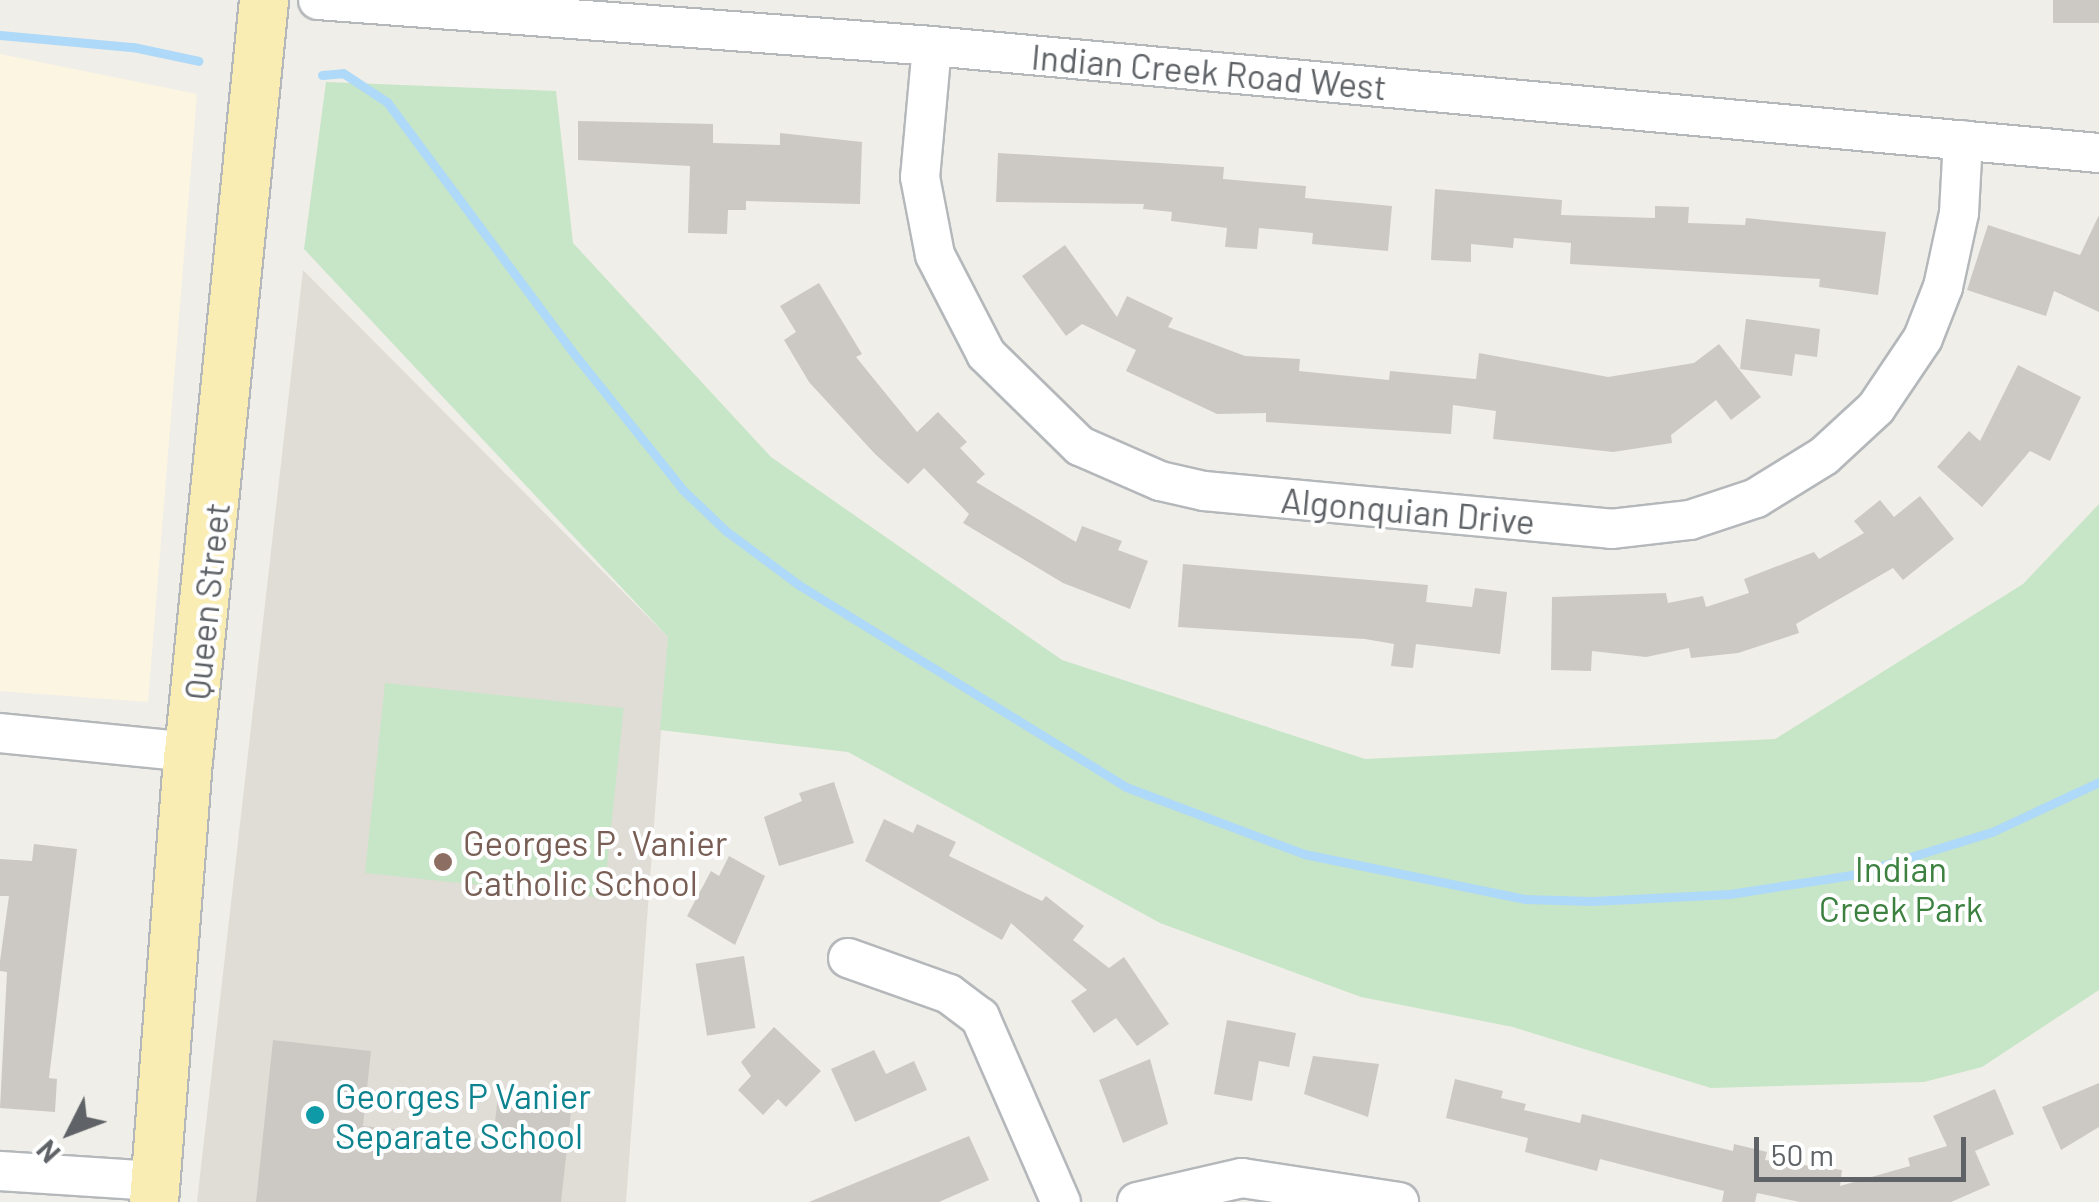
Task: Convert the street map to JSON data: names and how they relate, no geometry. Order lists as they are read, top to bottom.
{
  "streets": {
    "main road": ["Queen Street"],
    "street": ["Indian Creek Road West", "Algonquian Drive"]
  },
  "crossings": [
    ["Indian Creek Road West", "Algonquian Drive"]
  ],
  "parks": ["Indian Creek Park"],
  "places": ["Georges P. Vanier Catholic School", "Georges P Vanier Separate School"],
  "scale_bar": "50 m",
  "north": "bottom left"
}
